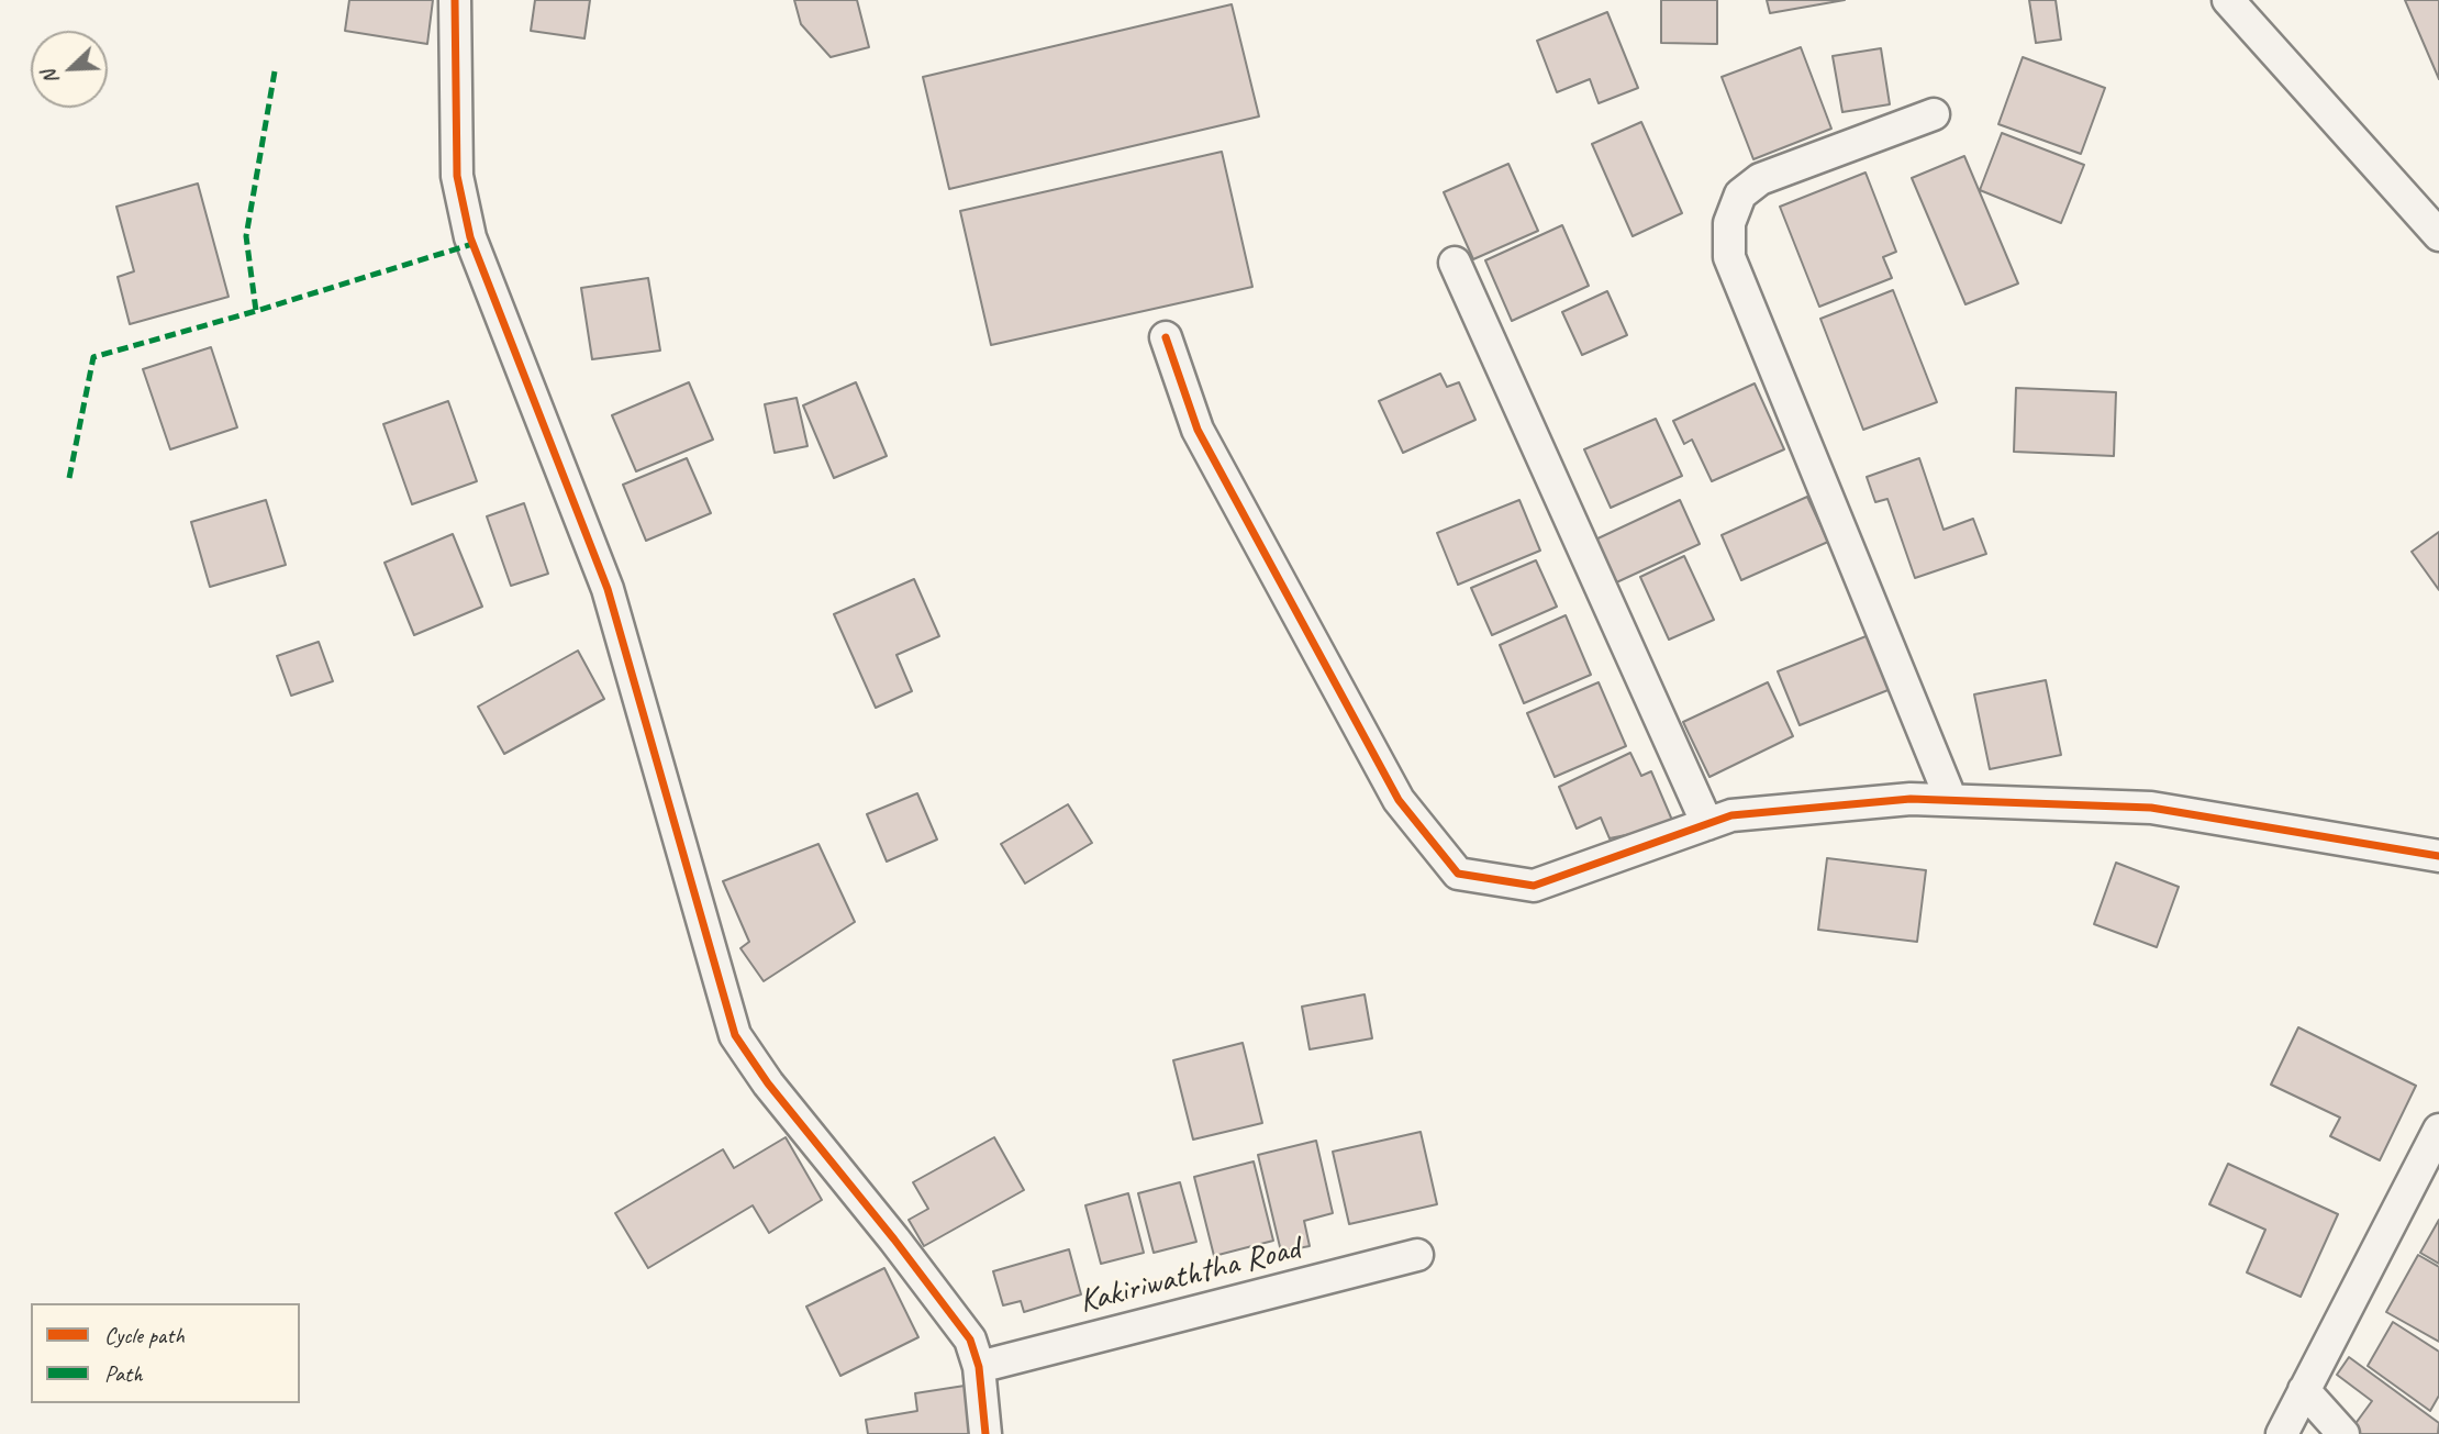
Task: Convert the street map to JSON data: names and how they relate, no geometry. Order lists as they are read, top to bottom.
{
  "streets": {
    "street": ["Kakiriwaththa Road"]
  },
  "legend": ["Cycle path", "Path"],
  "north": "bottom left"
}
